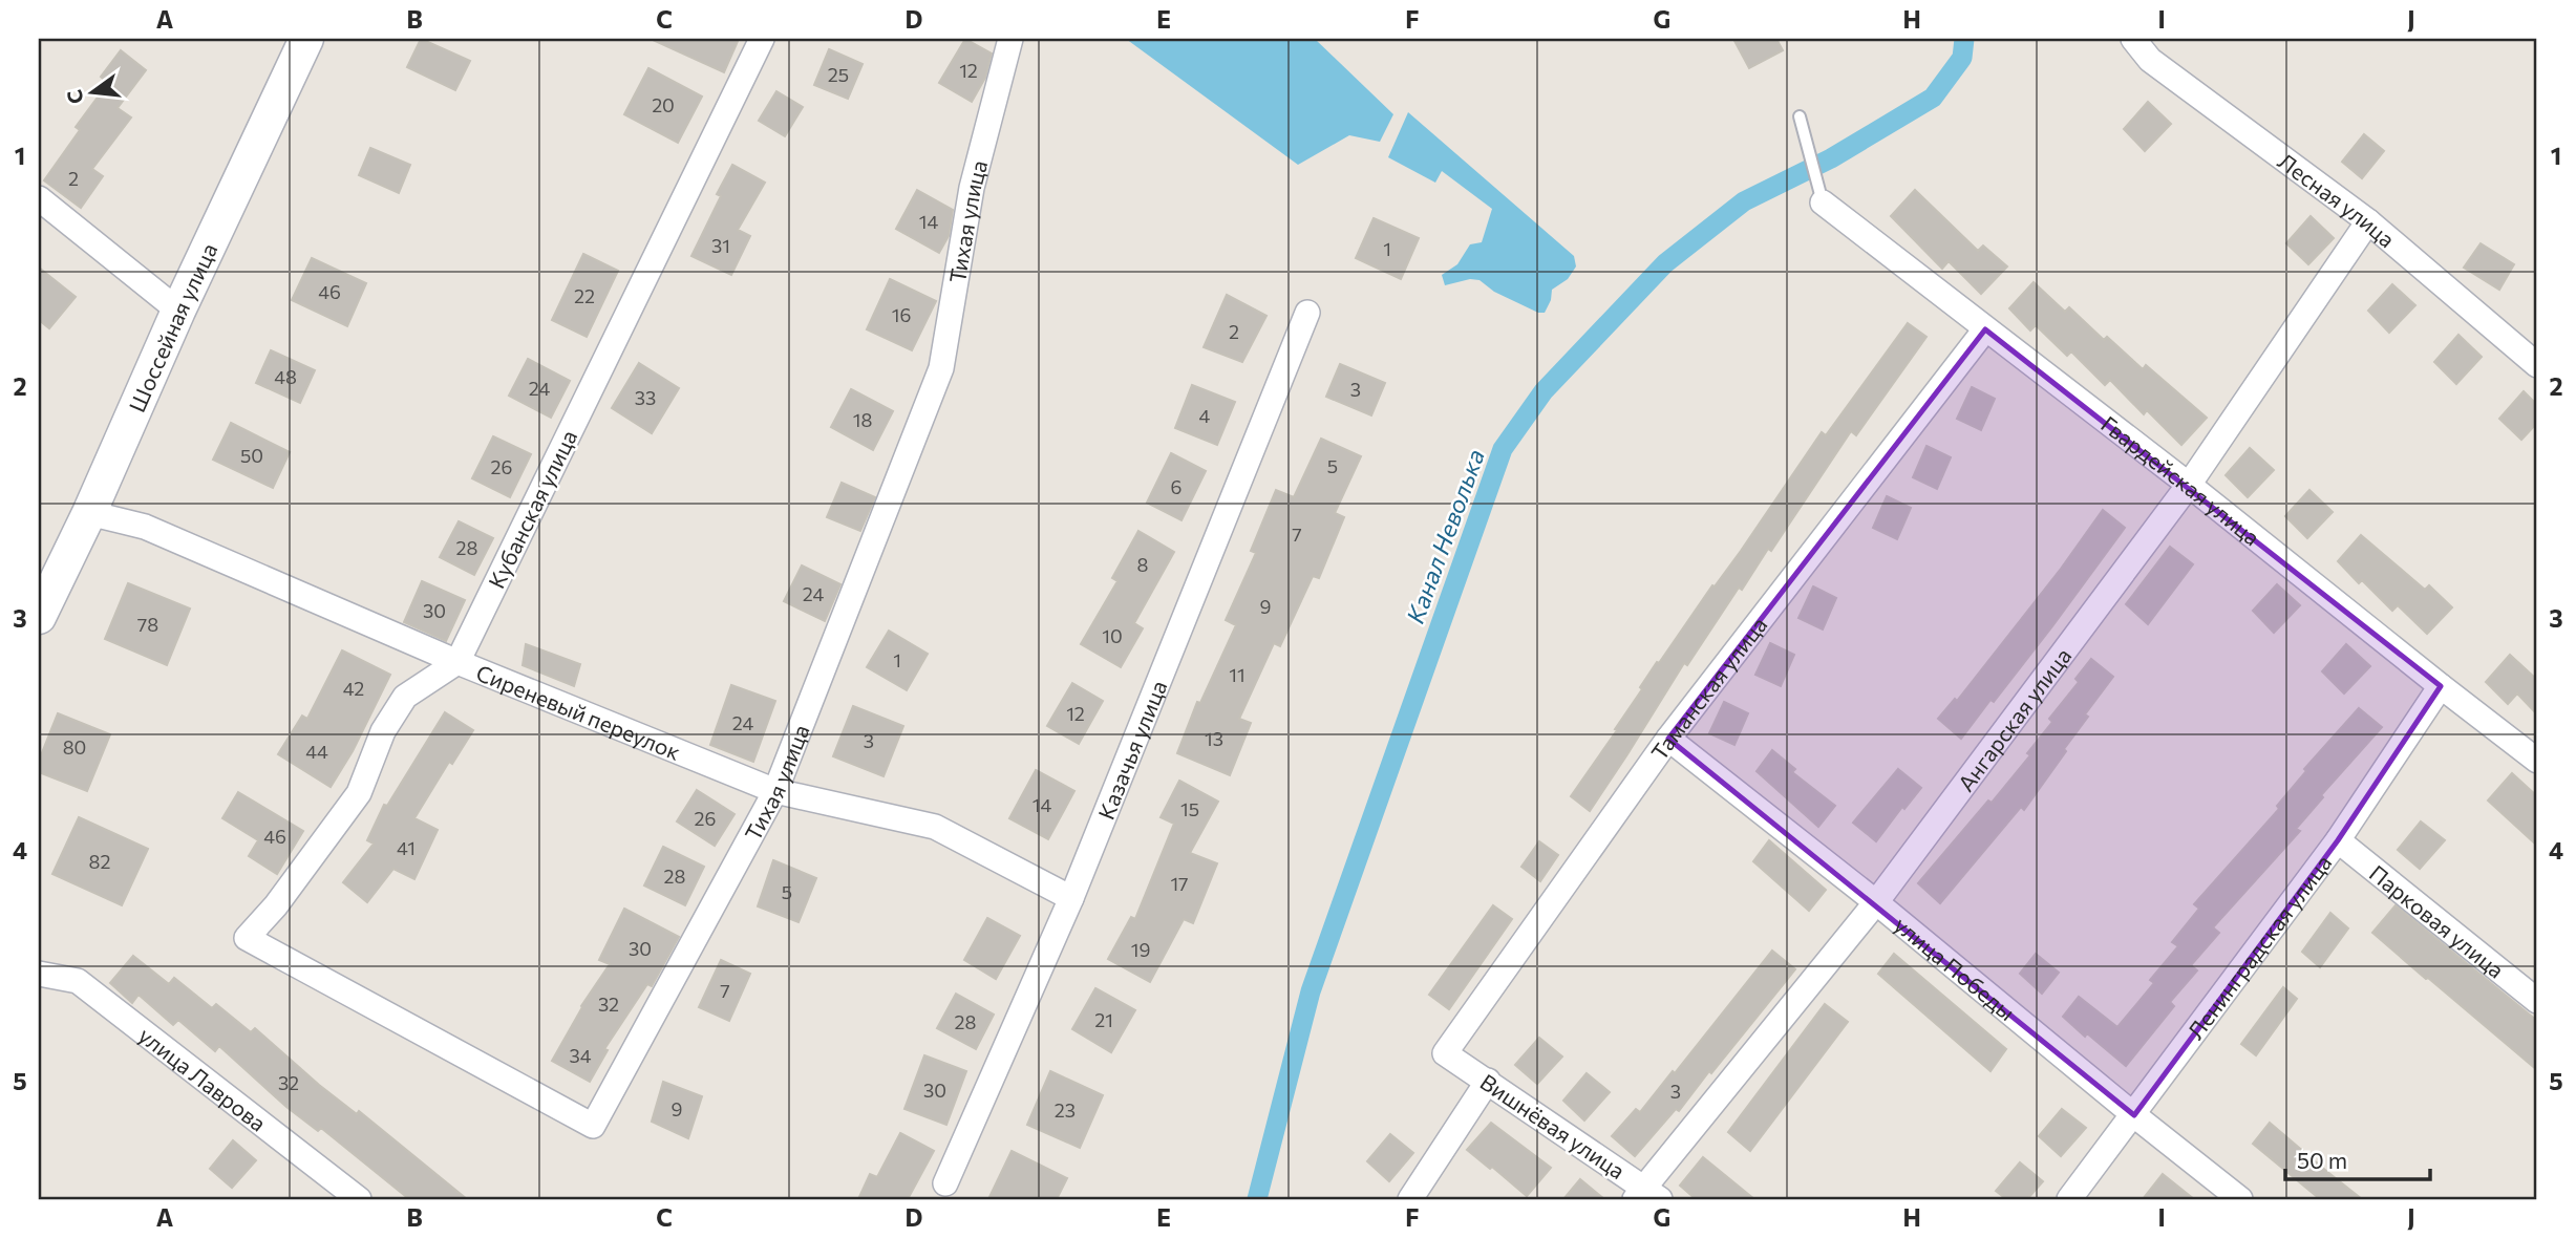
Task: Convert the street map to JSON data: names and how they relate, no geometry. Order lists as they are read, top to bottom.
{
  "streets": {
    "main road": ["Шоссейная улица"],
    "street": [
      "Лесная улица",
      "Тихая улица",
      "Гвардейская улица",
      "Кубанская улица",
      "Таманская улица",
      "Сиреневый переулок",
      "Ангарская улица",
      "Казачья улица",
      "Парковая улица",
      "Ленинградская улица",
      "улица Победы",
      "улица Лаврова",
      "Вишнёвая улица"
    ]
  },
  "crossings": [
    ["Лесная улица", "Ангарская улица"],
    ["Тихая улица", "Кубанская улица"],
    ["Тихая улица", "Сиреневый переулок"],
    ["Шоссейная улица", "Сиреневый переулок"],
    ["Гвардейская улица", "Таманская улица"],
    ["Гвардейская улица", "Ангарская улица"],
    ["Гвардейская улица", "Ленинградская улица"],
    ["Кубанская улица", "Сиреневый переулок"],
    ["Таманская улица", "улица Победы"],
    ["Таманская улица", "Вишнёвая улица"],
    ["Сиреневый переулок", "Казачья улица"],
    ["Ангарская улица", "улица Победы"],
    ["Ангарская улица", "Вишнёвая улица"],
    ["Парковая улица", "Ленинградская улица"],
    ["Ленинградская улица", "улица Победы"]
  ],
  "water": ["Канал Неволька"],
  "house_numbers": [
    "12",
    "25",
    "20",
    "2",
    "14",
    "31",
    "1",
    "46",
    "22",
    "16",
    "2",
    "48",
    "24",
    "3",
    "33",
    "4",
    "18",
    "50",
    "5",
    "26",
    "6",
    "7",
    "28",
    "8",
    "24",
    "9",
    "30",
    "78",
    "10",
    "1",
    "11",
    "42",
    "12",
    "24",
    "13",
    "3",
    "80",
    "44",
    "14",
    "15",
    "26",
    "46",
    "41",
    "82",
    "28",
    "17",
    "5",
    "30",
    "19",
    "7",
    "32",
    "21",
    "28",
    "34",
    "32",
    "30",
    "3",
    "9",
    "23"
  ],
  "scale_bar": "50 m",
  "north": "left",
  "grid": {
    "columns": [
      "A",
      "B",
      "C",
      "D",
      "E",
      "F",
      "G",
      "H",
      "I",
      "J"
    ],
    "rows": [
      "1",
      "2",
      "3",
      "4",
      "5"
    ]
  }
}
